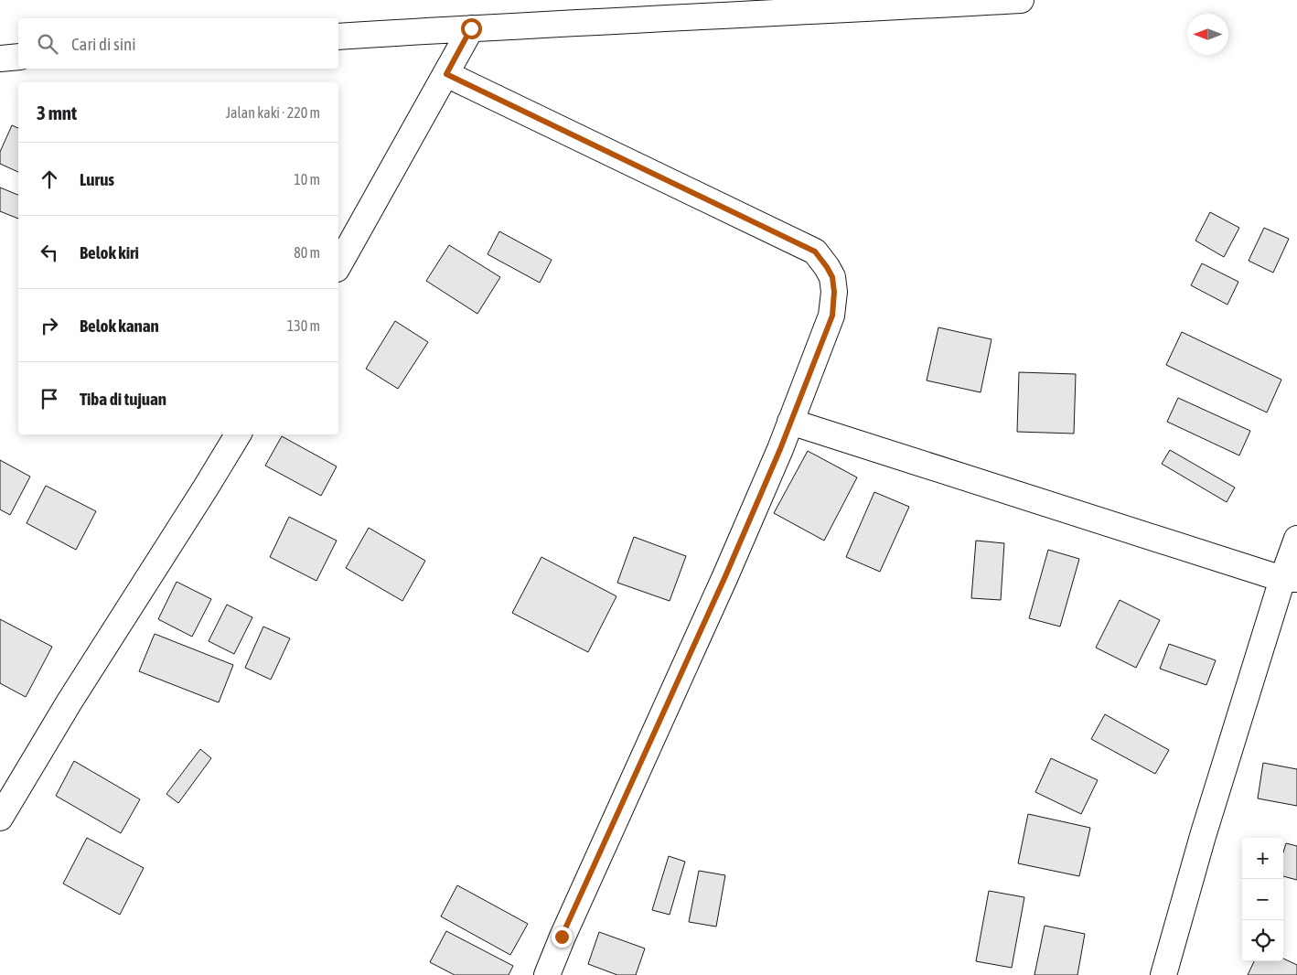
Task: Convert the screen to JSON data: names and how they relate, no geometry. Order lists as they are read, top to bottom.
{
  "north": "left",
  "page": {
    "search": "Cari di sini",
    "heading": ["3 mnt", "Jalan kaki · 220 m"],
    "list": [
      ["Lurus", "10 m"],
      ["Belok kiri", "80 m"],
      ["Belok kanan", "130 m"],
      "Tiba di tujuan"
    ],
    "map_buttons": ["+", "−"]
  }
}
